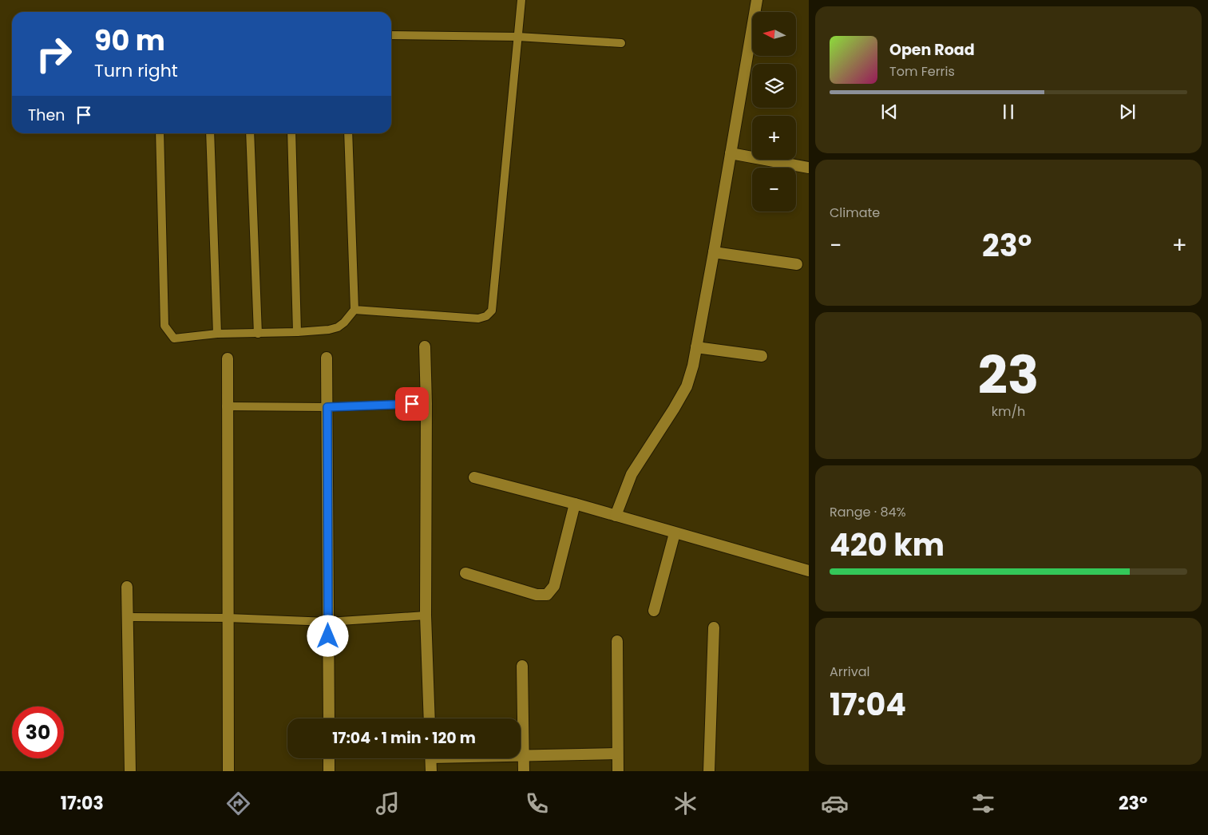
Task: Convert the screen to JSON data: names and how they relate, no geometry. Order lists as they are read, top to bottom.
{
  "north": "left",
  "page": {
    "map_buttons": ["+", "−"],
    "turn": ["90 m", "Turn right"],
    "song": ["Open Road", "Tom Ferris"],
    "then": "Then",
    "tile": [
      "Climate",
      ["23", "km/h"],
      ["Range · 84%", "420 km"],
      ["Arrival", "17:04"]
    ],
    "heat": ["−", "23°", "+"],
    "limit": "30",
    "trip": "17:04 · 1 min · 120 m",
    "tabs": ["17:03", "23°"]
  }
}
